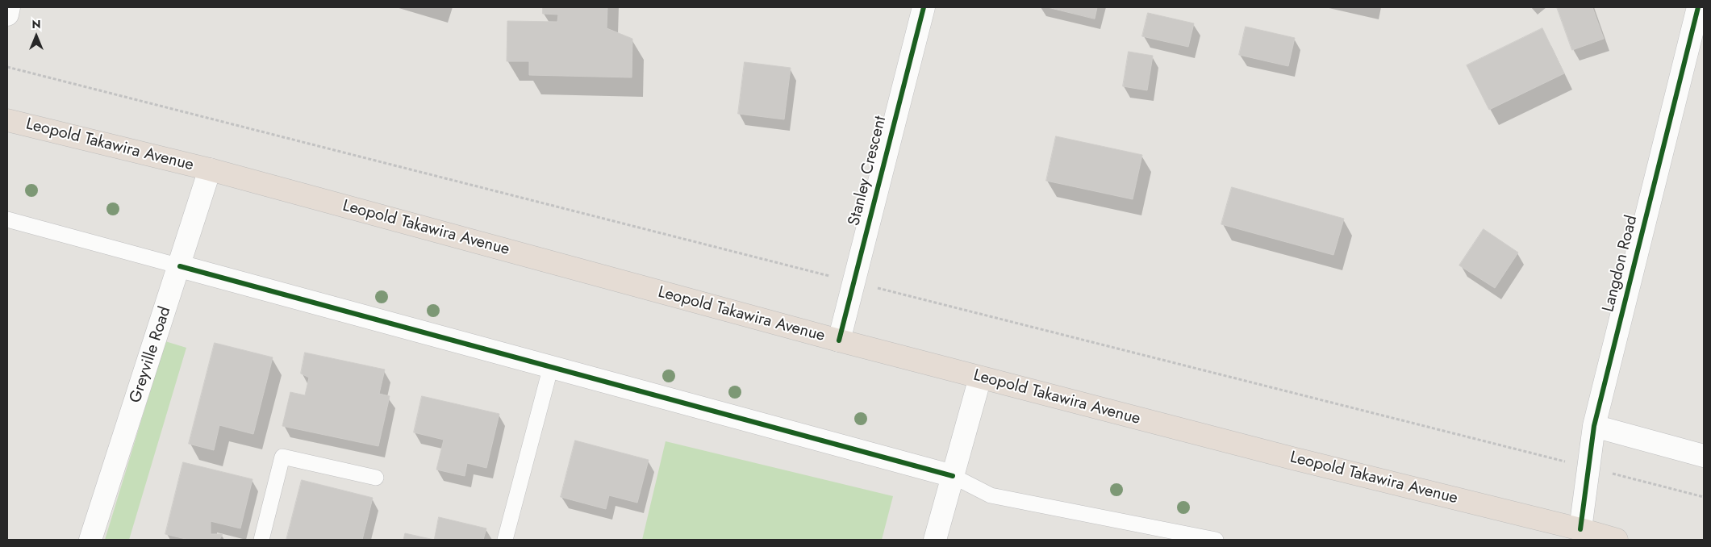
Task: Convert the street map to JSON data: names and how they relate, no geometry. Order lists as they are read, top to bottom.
{
  "streets": {
    "highway": ["Leopold Takawira Avenue"],
    "street": ["Stanley Crescent", "Langdon Road", "Greyville Road"]
  },
  "crossings": [
    ["Leopold Takawira Avenue", "Stanley Crescent"],
    ["Leopold Takawira Avenue", "Langdon Road"],
    ["Leopold Takawira Avenue", "Greyville Road"]
  ],
  "north": "top"
}
